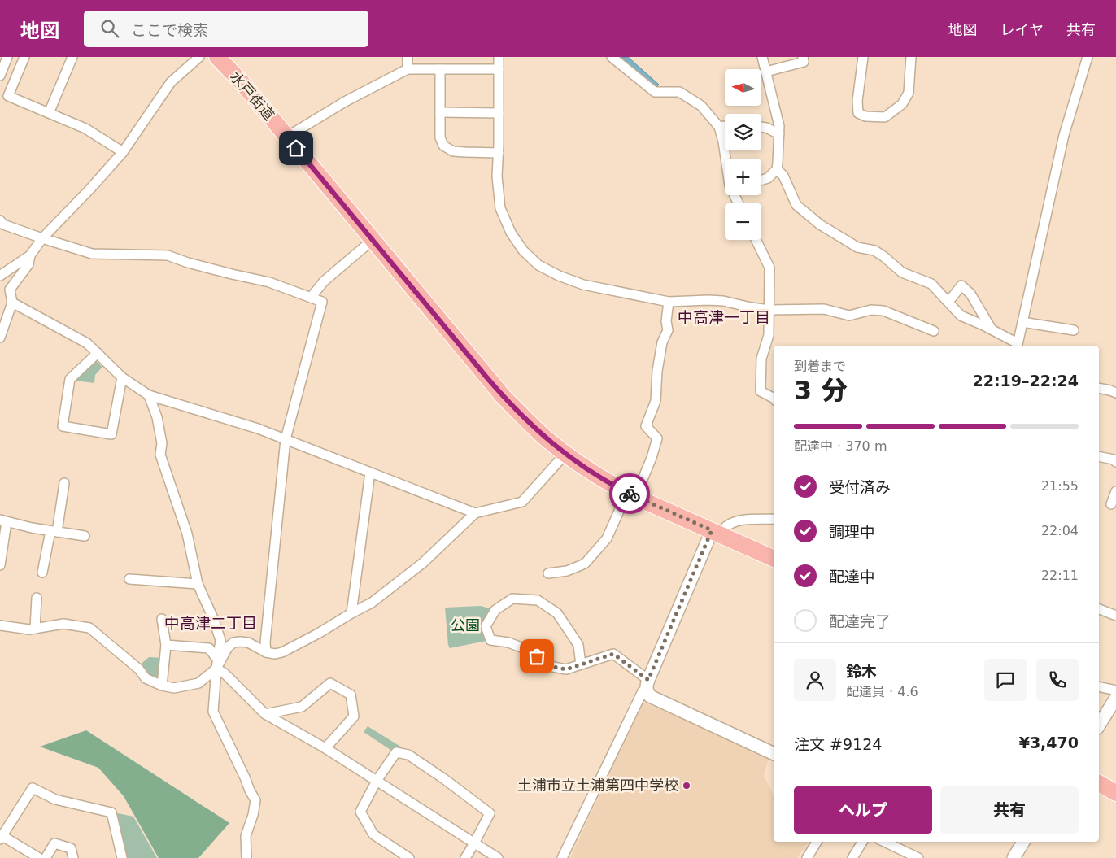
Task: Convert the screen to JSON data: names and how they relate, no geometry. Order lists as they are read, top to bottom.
{
  "streets": {
    "highway": ["水戸街道"]
  },
  "districts": ["中高津一丁目", "中高津二丁目"],
  "parks": ["公園"],
  "places": ["土浦市立土浦第四中学校"],
  "north": "left",
  "page": {
    "header": "地図",
    "search": "ここで検索",
    "nav": ["地図", "レイヤ", "共有"],
    "map_buttons": ["+", "−"],
    "heading": ["3 分", "到着まで", "22:19–22:24"],
    "panel": [
      "鈴木",
      "配達員 · 4.6",
      "注文 #9124",
      "¥3,470"
    ],
    "bar": "配達中 · 370 m",
    "list": [
      ["受付済み", "21:55"],
      ["調理中", "22:04"],
      ["配達中", "22:11"],
      "配達完了"
    ],
    "buttons": ["ヘルプ", "共有"]
  }
}
